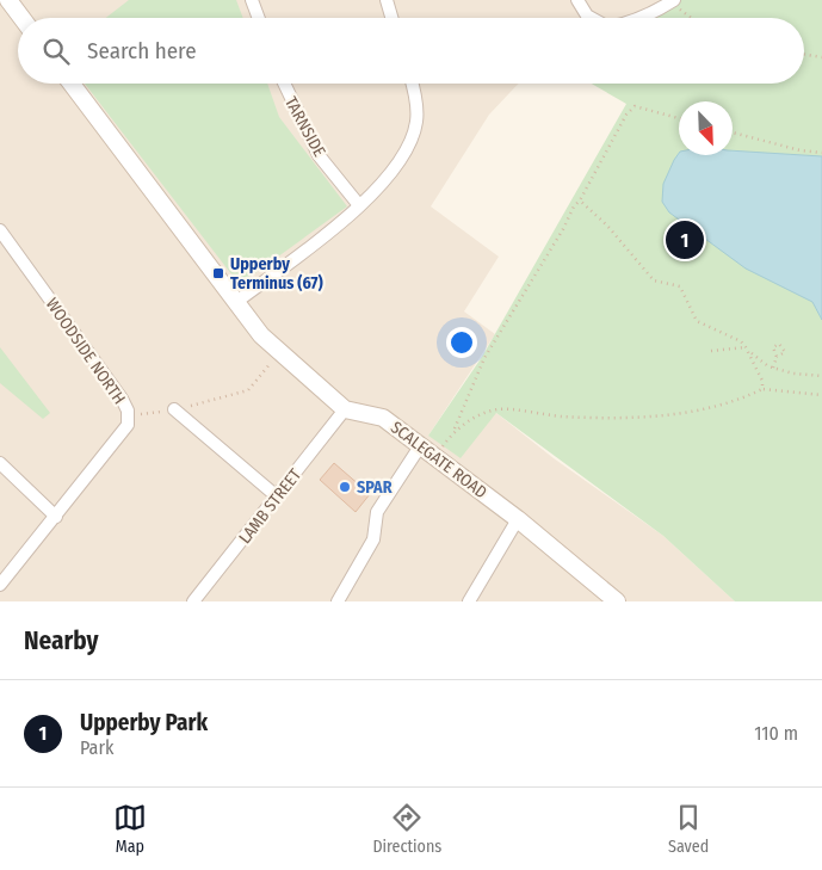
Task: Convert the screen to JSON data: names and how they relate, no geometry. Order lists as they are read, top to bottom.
{
  "streets": {
    "street": [
      "TARNSIDE",
      "WOODSIDE NORTH",
      "SCALEGATE ROAD",
      "LAMB STREET"
    ]
  },
  "crossings": [
    ["SCALEGATE ROAD", "LAMB STREET"]
  ],
  "places": {
    "transit": ["Upperby Terminus (67)"],
    "other": ["SPAR"]
  },
  "north": "bottom right",
  "page": {
    "search": "Search here",
    "pins": "1",
    "heading": "Nearby",
    "list": [
      {
        "mark": "1",
        "name": "Upperby Park",
        "note": "Park",
        "value": "110 m"
      }
    ],
    "nav": ["Map", "Directions", "Saved"]
  }
}
